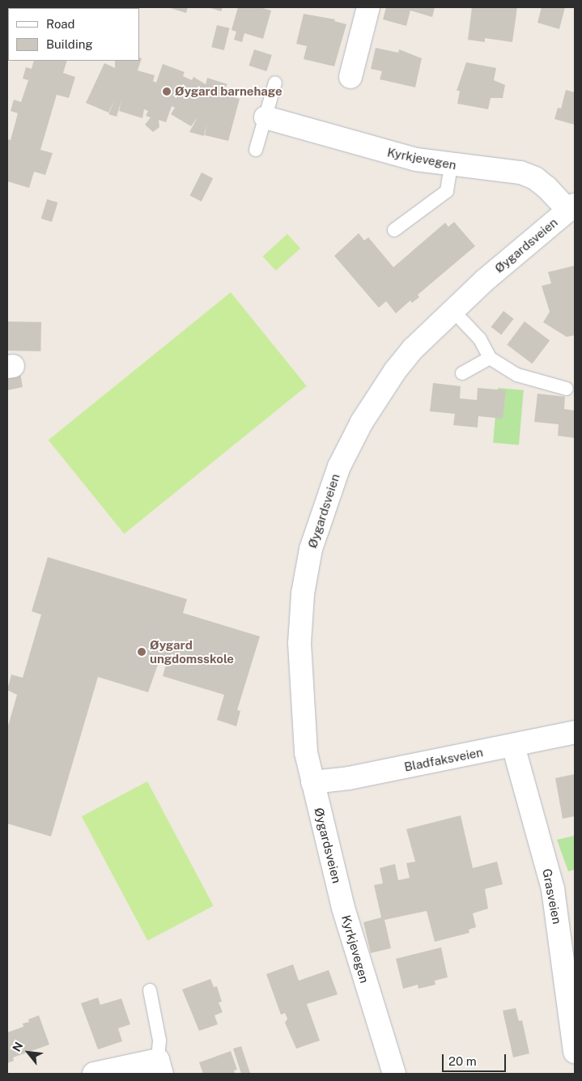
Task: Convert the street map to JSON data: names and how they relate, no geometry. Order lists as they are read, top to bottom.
{
  "streets": {
    "street": [
      "Kyrkjevegen",
      "Øygardsveien",
      "Bladfaksveien",
      "Grasveien"
    ]
  },
  "crossings": [
    ["Kyrkjevegen", "Øygardsveien"],
    ["Øygardsveien", "Bladfaksveien"],
    ["Bladfaksveien", "Grasveien"]
  ],
  "places": ["Øygard barnehage", "Øygard ungdomsskole"],
  "legend": ["Road", "Building"],
  "scale_bar": "20 m",
  "north": "top left"
}
